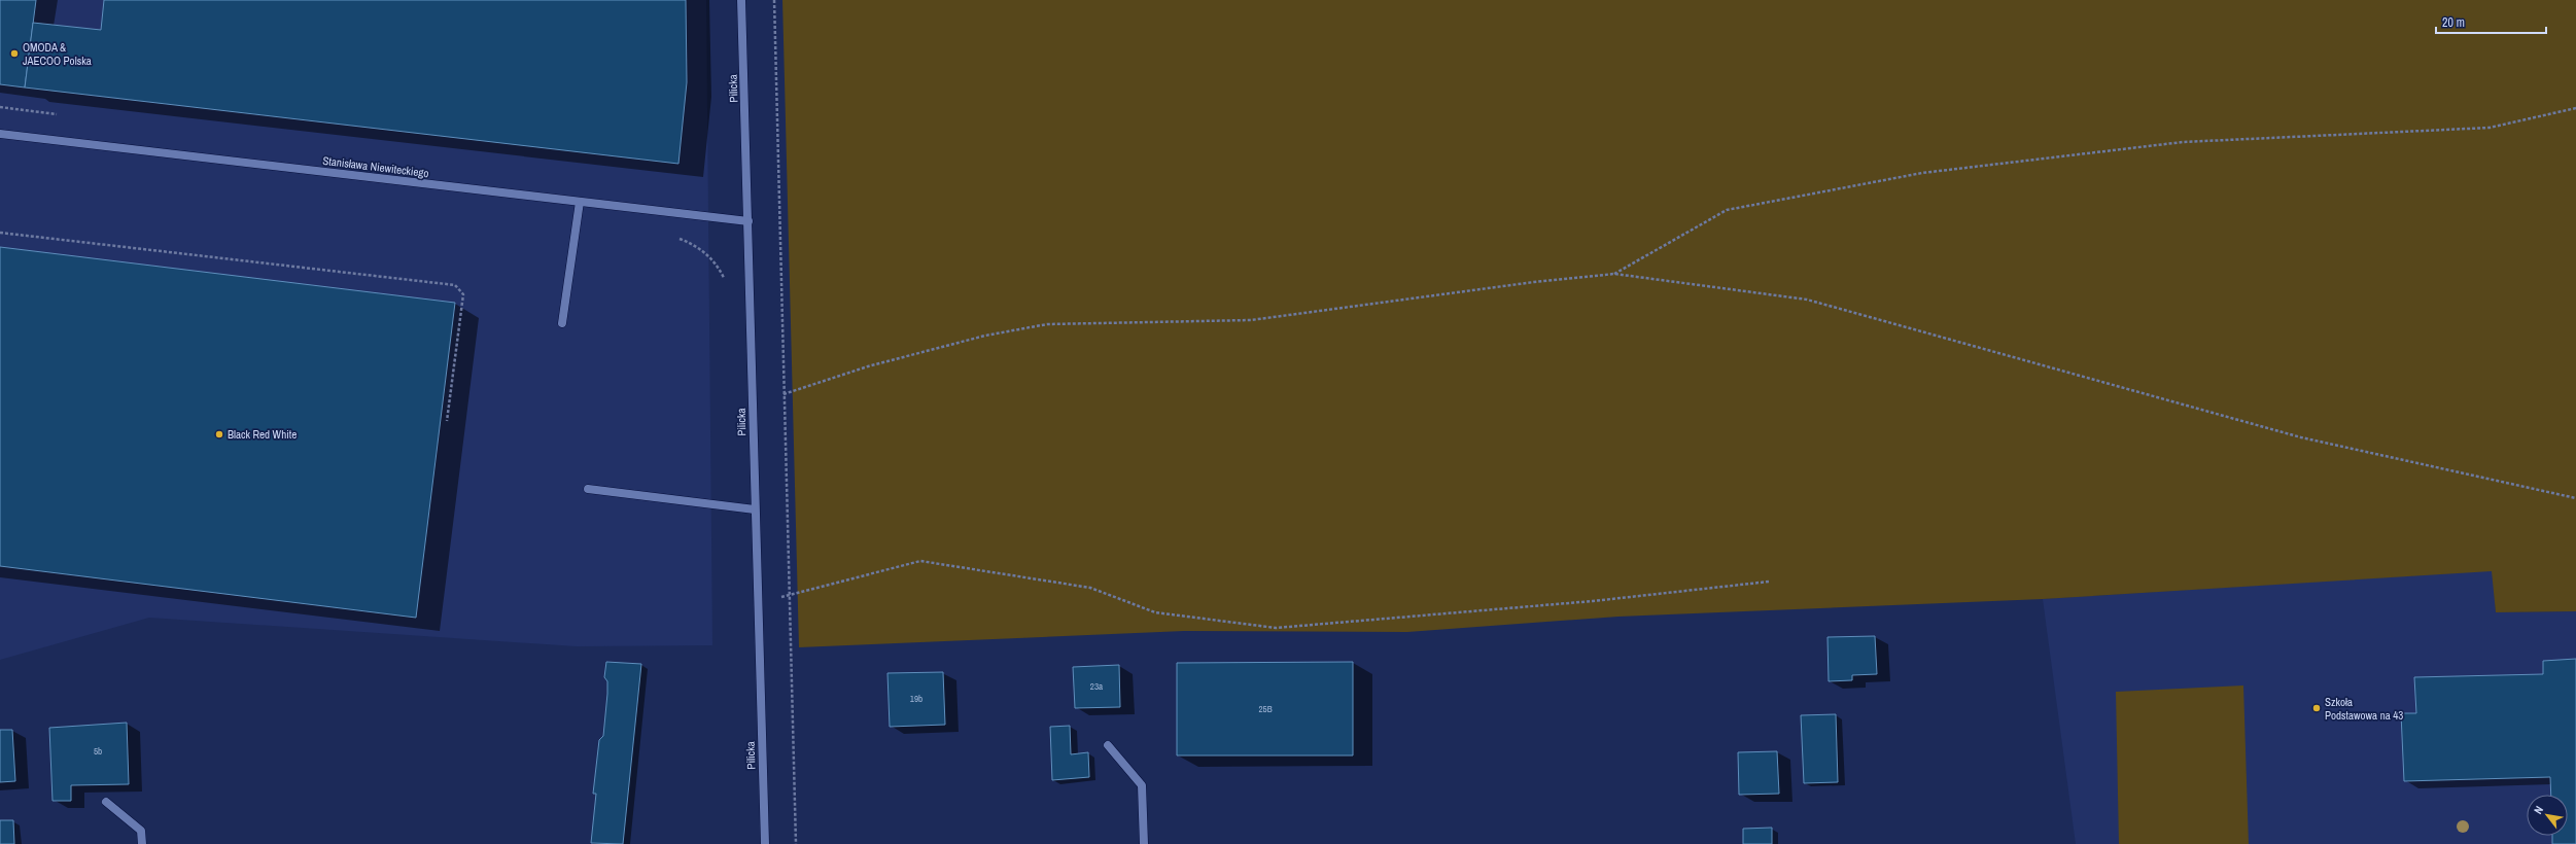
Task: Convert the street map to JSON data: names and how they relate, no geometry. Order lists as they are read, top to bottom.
{
  "streets": {
    "street": ["Pilicka", "Stanisława Niewiteckiego"]
  },
  "crossings": [
    ["Pilicka", "Stanisława Niewiteckiego"]
  ],
  "places": ["OMODA & JAECOO Polska", "Black Red White", "Szkoła Podstawowa na 43"],
  "house_numbers": [
    "23a",
    "19b",
    "25B",
    "5b"
  ],
  "scale_bar": "20 m",
  "north": "top left"
}
